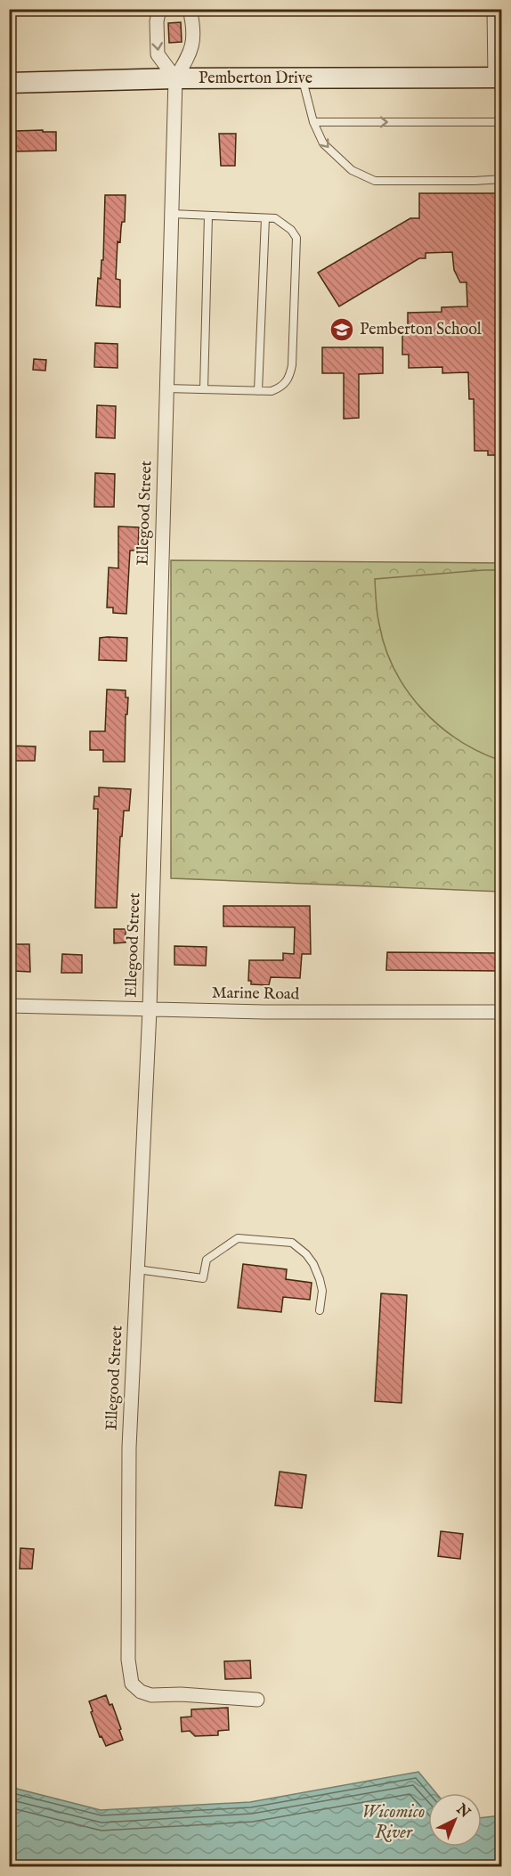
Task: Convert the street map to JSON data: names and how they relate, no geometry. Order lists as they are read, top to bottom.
{
  "streets": {
    "street": ["Pemberton Drive", "Ellegood Street", "Marine Road"]
  },
  "crossings": [
    ["Pemberton Drive", "Ellegood Street"],
    ["Ellegood Street", "Marine Road"]
  ],
  "water": ["Wicomico River"],
  "places": {
    "school or university": ["Pemberton School"]
  },
  "north": "top right"
}
